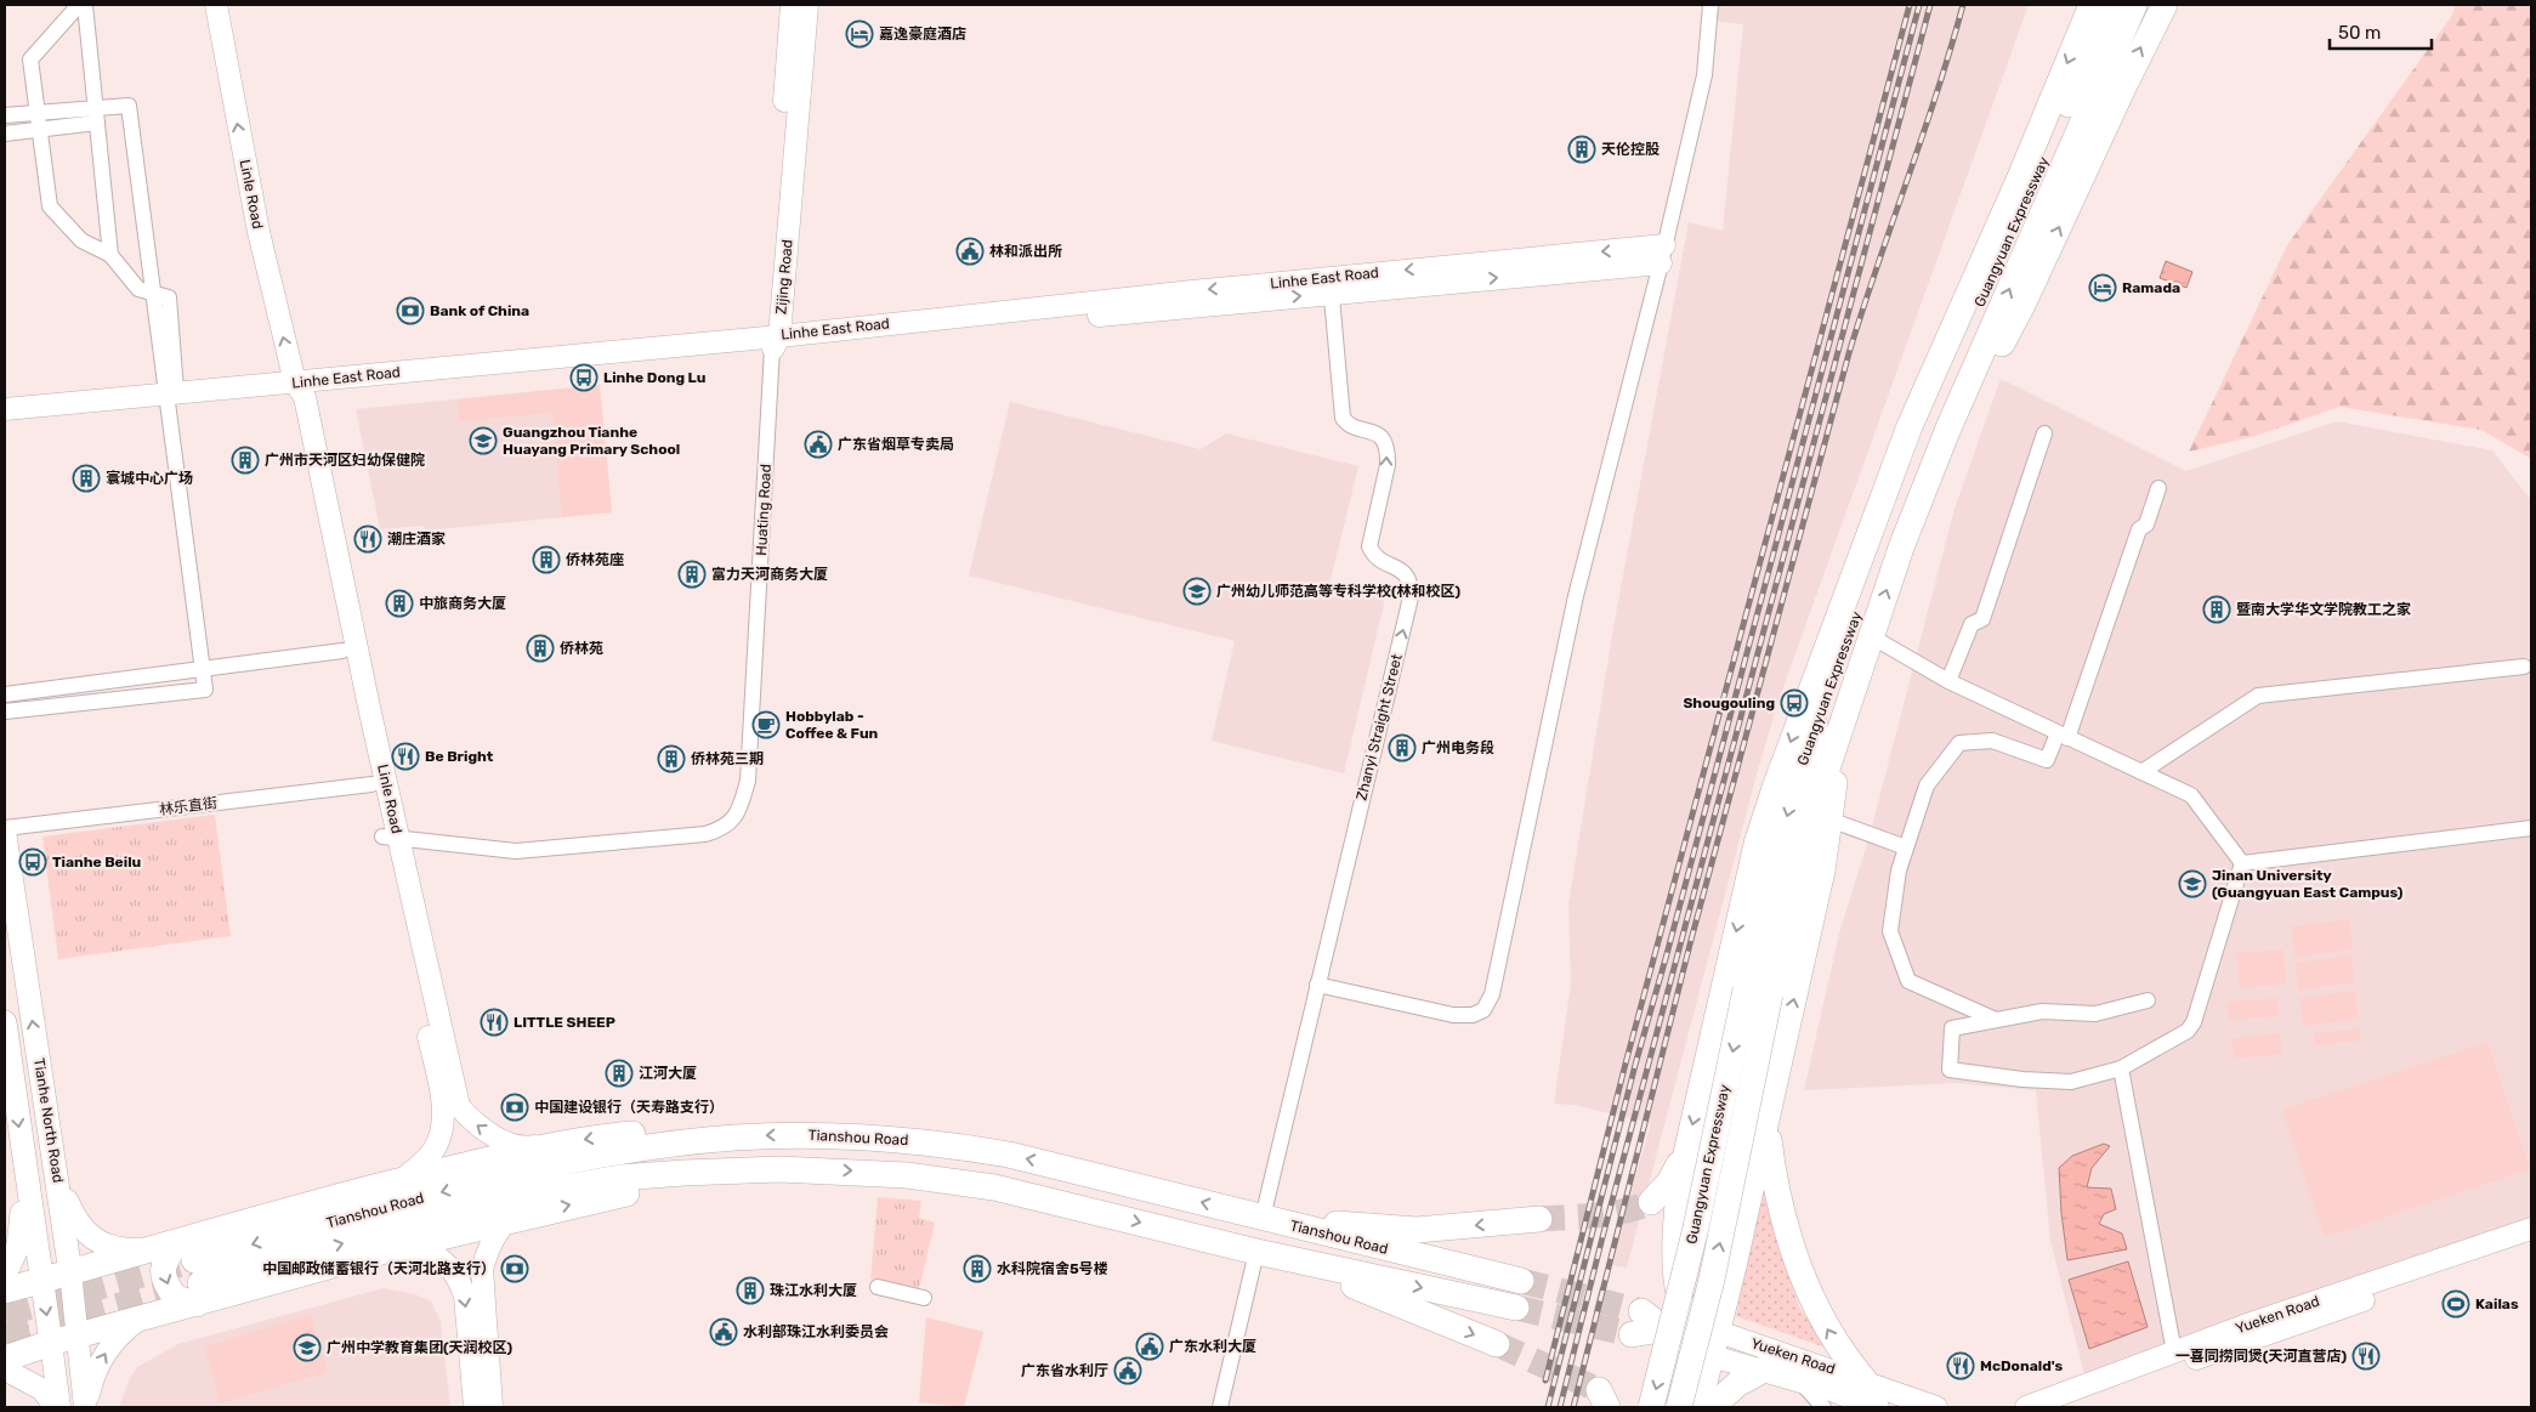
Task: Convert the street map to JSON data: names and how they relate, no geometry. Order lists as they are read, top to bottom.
{
  "streets": {
    "highway": ["Guangyuan Expressway", "Tianshou Road"],
    "main road": ["Tianhe North Road"],
    "street": [
      "Linle Road",
      "Zijing Road",
      "Linhe East Road",
      "Huating Road",
      "Zhanyi Straight Street",
      "林乐直街",
      "Yueken Road"
    ]
  },
  "crossings": [
    ["Linle Road", "Linhe East Road"],
    ["Linle Road", "Huating Road"],
    ["Linle Road", "林乐直街"],
    ["Zijing Road", "Linhe East Road"],
    ["Zijing Road", "Huating Road"],
    ["Linhe East Road", "Huating Road"],
    ["Linhe East Road", "Zhanyi Straight Street"],
    ["Zhanyi Straight Street", "Tianshou Road"]
  ],
  "one_way": ["Zhanyi Straight Street"],
  "places": {
    "hotel": ["嘉逸豪庭酒店", "Ramada"],
    "building": [
      "天伦控股",
      "广州市天河区妇幼保健院",
      "寰城中心广场",
      "侨林苑座",
      "富力天河商务大厦",
      "中旅商务大厦",
      "暨南大学华文学院教工之家",
      "侨林苑",
      "广州电务段",
      "侨林苑三期",
      "江河大厦",
      "水科院宿舍5号楼",
      "珠江水利大厦"
    ],
    "public building": [
      "林和派出所",
      "广东省烟草专卖局",
      "水利部珠江水利委员会",
      "广东水利大厦",
      "广东省水利厅"
    ],
    "bank": ["Bank of China", "中国建设银行（天寿路支行）", "中国邮政储蓄银行（天河北路支行）"],
    "bus stop": ["Linhe Dong Lu", "Shougouling", "Tianhe Beilu"],
    "school or university": [
      "Guangzhou Tianhe Huayang Primary School",
      "广州幼儿师范高等专科学校(林和校区)",
      "Jinan University (Guangyuan East Campus)",
      "广州中学教育集团(天润校区)"
    ],
    "restaurant": [
      "潮庄酒家",
      "Be Bright",
      "LITTLE SHEEP",
      "一喜同捞同煲(天河直营店)",
      "McDonald's"
    ],
    "cafe": ["Hobbylab - Coffee & Fun"],
    "sports": ["Kailas"]
  },
  "scale_bar": "50 m"
}
